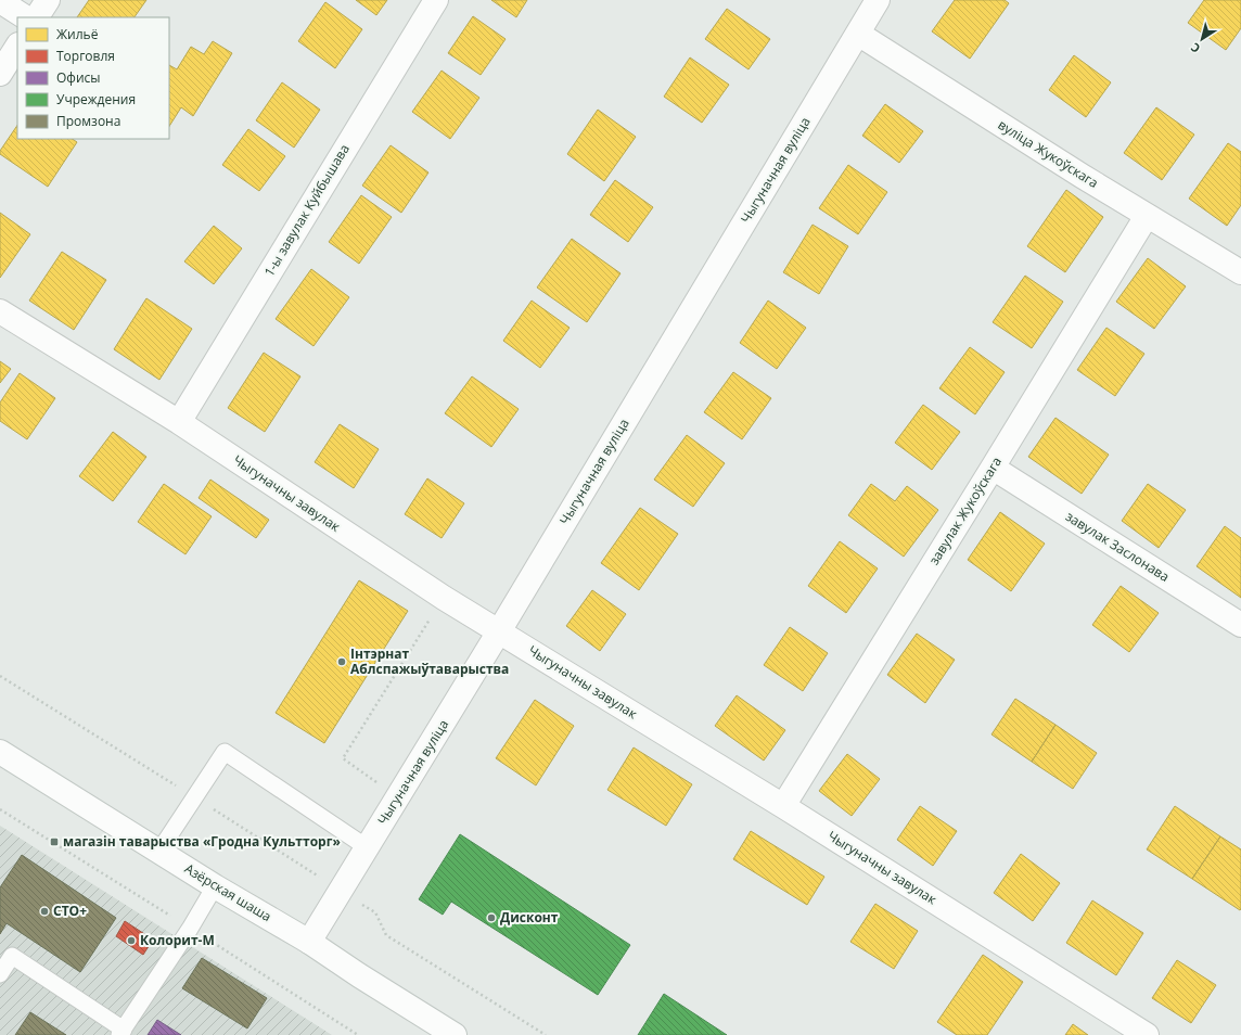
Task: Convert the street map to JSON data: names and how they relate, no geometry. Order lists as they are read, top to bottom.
{
  "streets": {
    "street": [
      "вуліца Жукоўскага",
      "Чыгуначная вуліца",
      "1-ы завулак Куйбышава",
      "Чыгуначны завулак",
      "завулак Жукоўскага",
      "завулак Заслонава",
      "Азёрская шаша"
    ]
  },
  "crossings": [
    ["вуліца Жукоўскага", "Чыгуначная вуліца"],
    ["вуліца Жукоўскага", "завулак Жукоўскага"],
    ["Чыгуначная вуліца", "Чыгуначны завулак"],
    ["Чыгуначная вуліца", "Азёрская шаша"],
    ["1-ы завулак Куйбышава", "Чыгуначны завулак"],
    ["Чыгуначны завулак", "завулак Жукоўскага"],
    ["завулак Жукоўскага", "завулак Заслонава"]
  ],
  "places": {
    "other": [
      "Інтэрнат Аблспажыўтаварыства",
      "СТО+",
      "Дисконт",
      "Колорит-М"
    ],
    "transit": ["магазін таварыства «Гродна Культторг»"]
  },
  "legend": [
    "Жильё",
    "Торговля",
    "Офисы",
    "Учреждения",
    "Промзона"
  ],
  "north": "bottom left"
}
